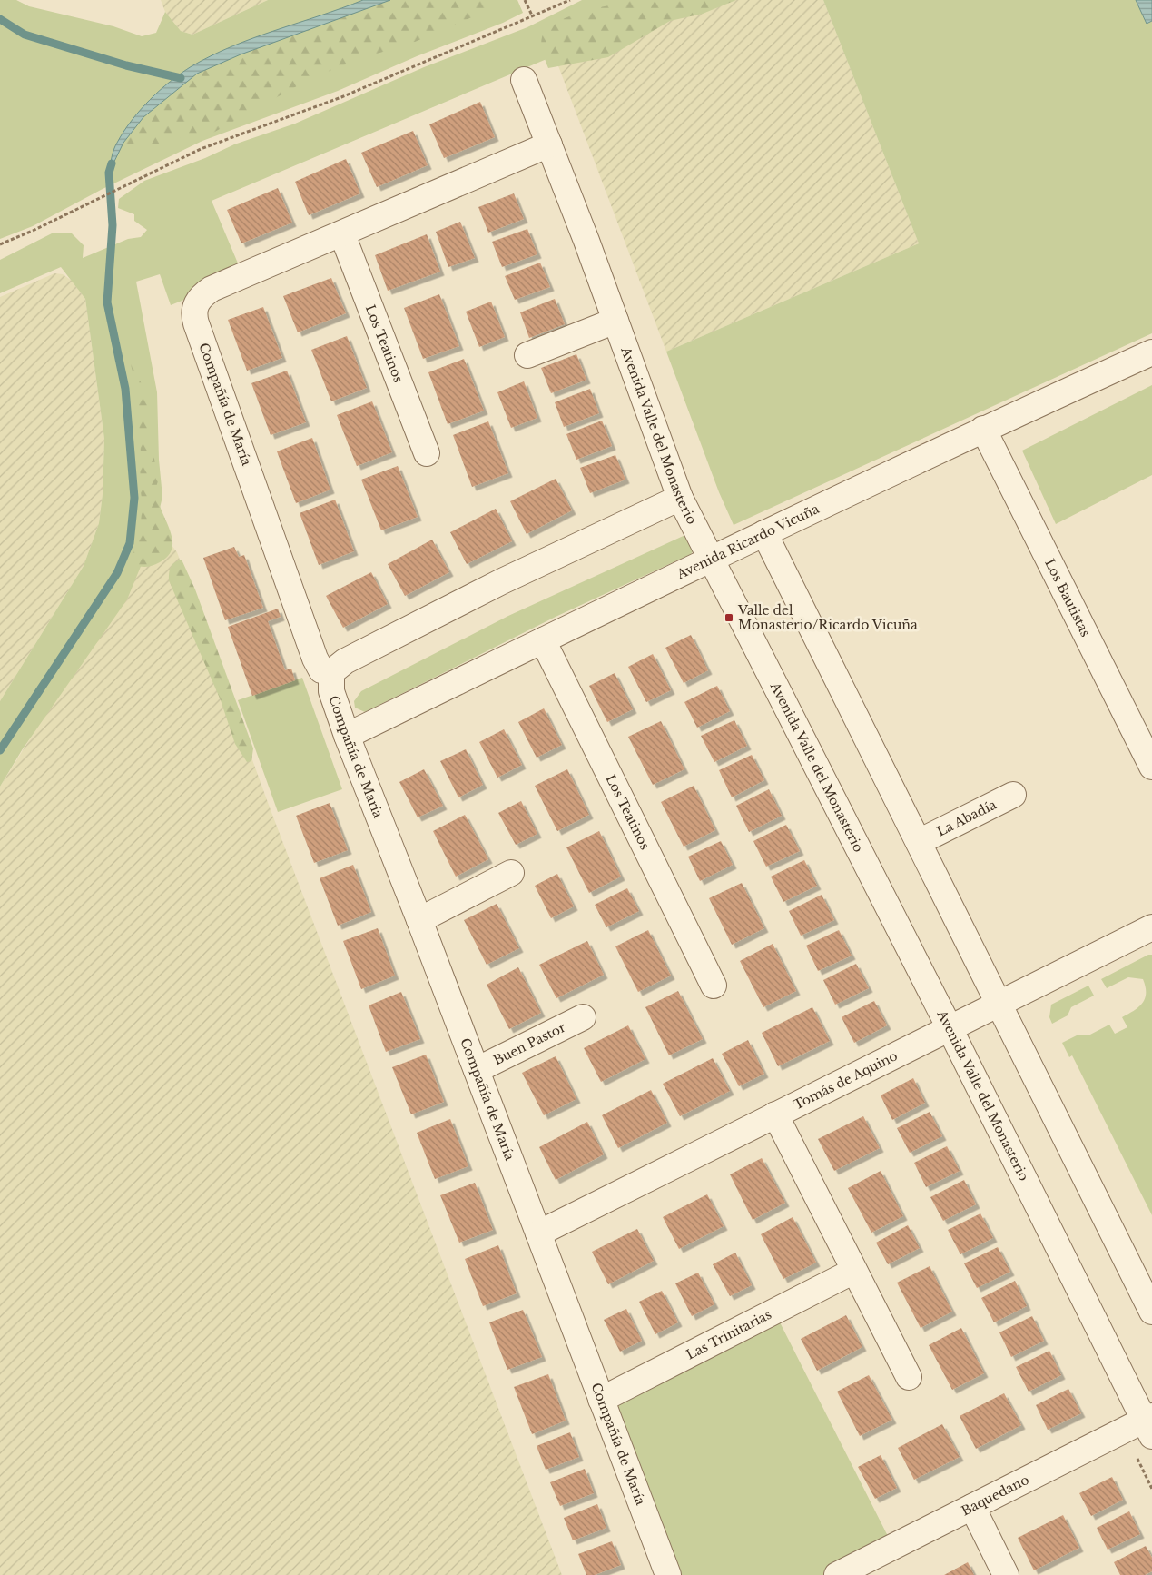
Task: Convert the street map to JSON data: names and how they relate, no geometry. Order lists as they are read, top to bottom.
{
  "streets": {
    "street": [
      "Los Teatinos",
      "Compañía de María",
      "Avenida Valle del Monasterio",
      "Avenida Ricardo Vicuña",
      "Los Bautistas",
      "La Abadía",
      "Buen Pastor",
      "Tomás de Aquino",
      "Las Trinitarias",
      "Baquedano"
    ]
  },
  "crossings": [
    ["Los Teatinos", "Compañía de María"],
    ["Los Teatinos", "Avenida Ricardo Vicuña"],
    ["Compañía de María", "Avenida Valle del Monasterio"],
    ["Compañía de María", "Avenida Ricardo Vicuña"],
    ["Compañía de María", "Buen Pastor"],
    ["Compañía de María", "Tomás de Aquino"],
    ["Compañía de María", "Las Trinitarias"],
    ["Avenida Valle del Monasterio", "Avenida Ricardo Vicuña"],
    ["Avenida Valle del Monasterio", "Tomás de Aquino"],
    ["Avenida Valle del Monasterio", "Baquedano"],
    ["Avenida Ricardo Vicuña", "Los Bautistas"]
  ],
  "places": {
    "transit": ["Valle del Monasterio/Ricardo Vicuña"]
  }
}
